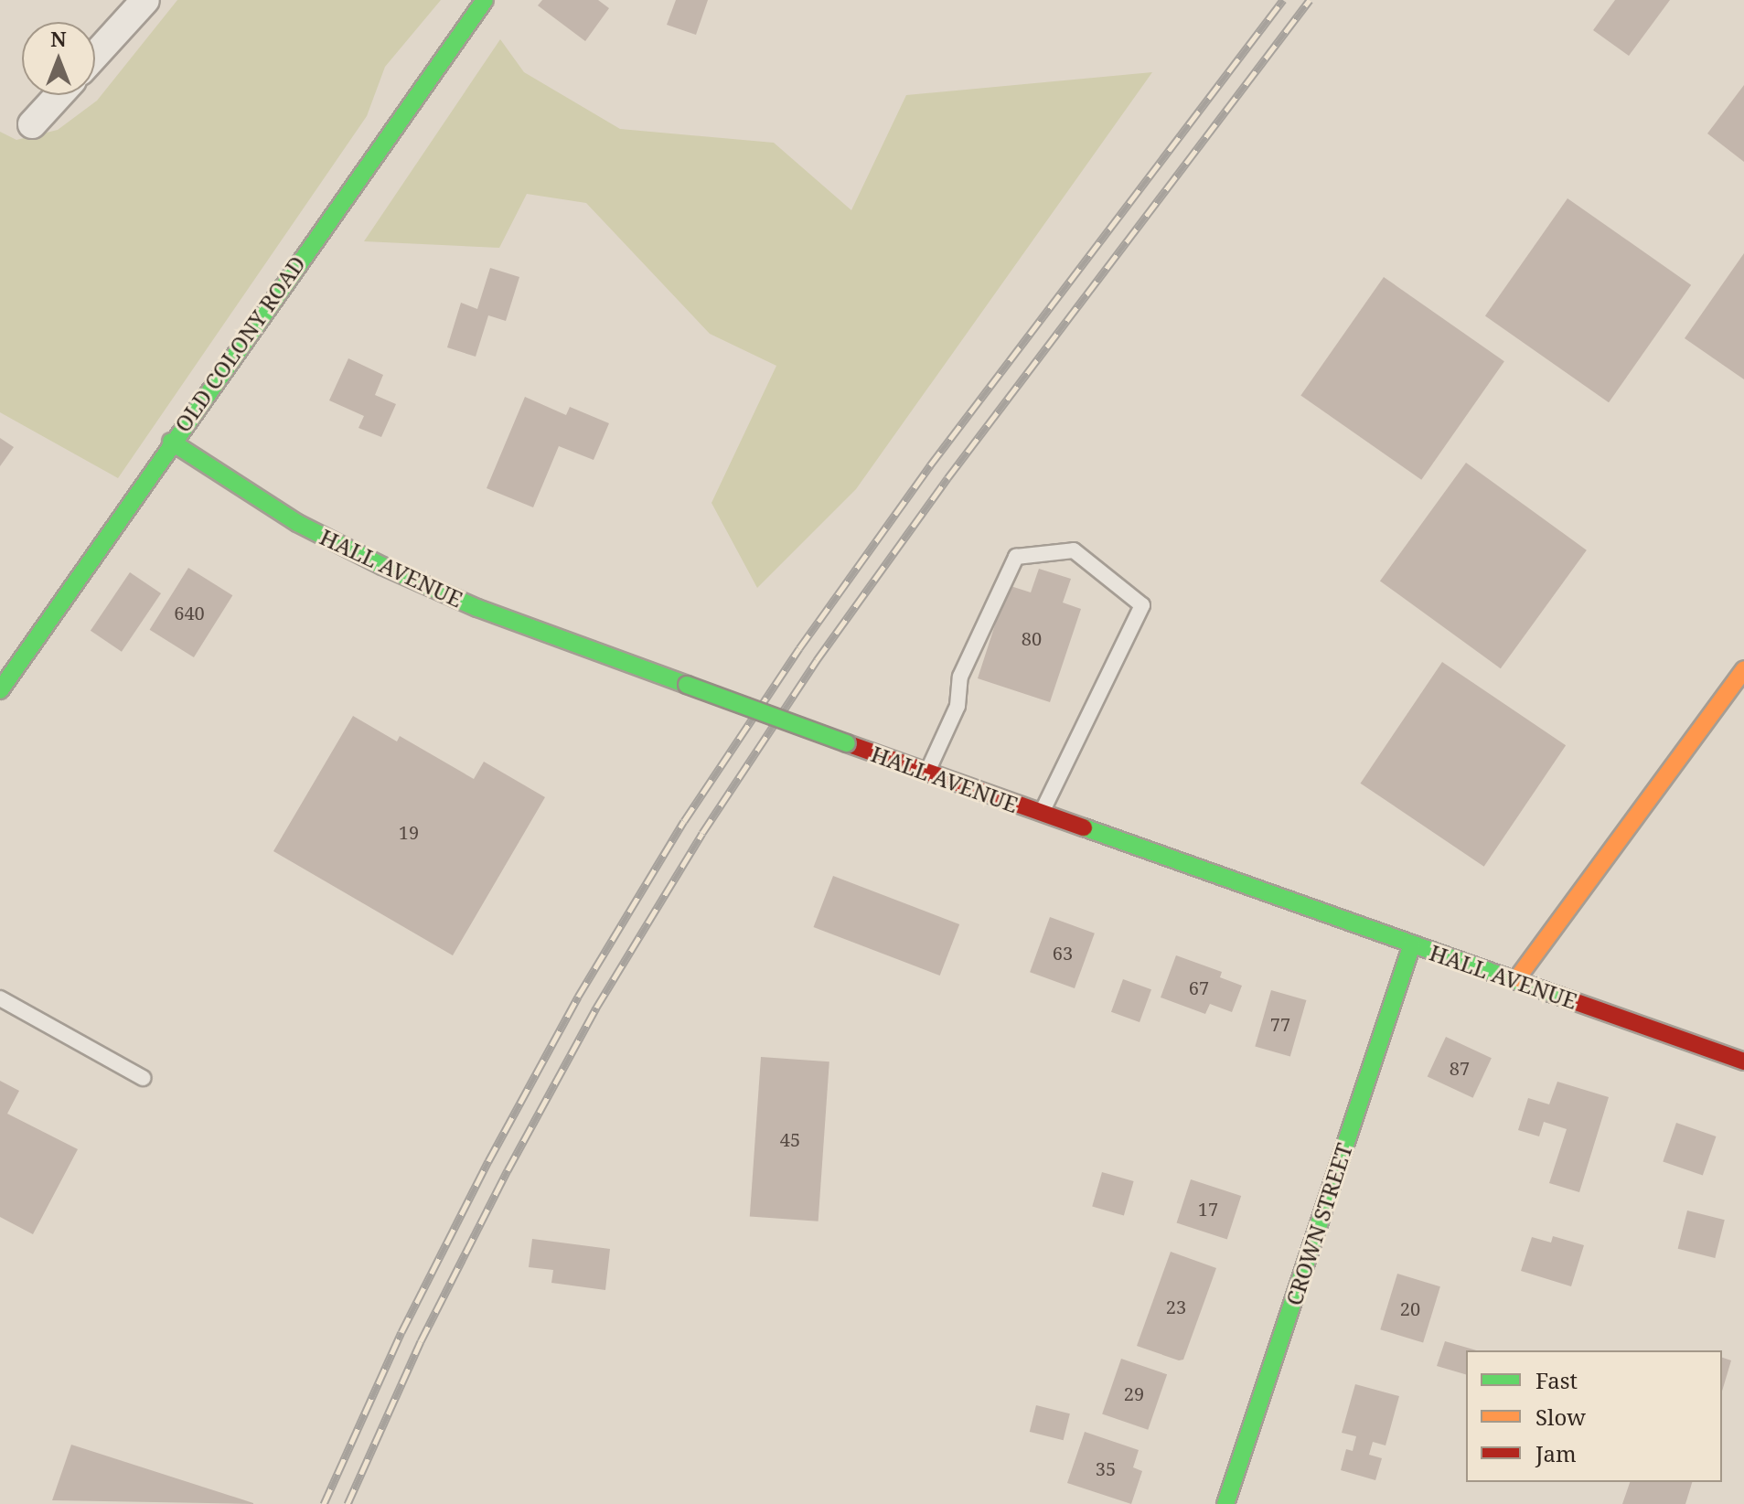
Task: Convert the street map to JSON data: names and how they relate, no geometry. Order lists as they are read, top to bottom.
{
  "streets": {
    "street": ["OLD COLONY ROAD", "HALL AVENUE", "CROWN STREET"]
  },
  "crossings": [
    ["OLD COLONY ROAD", "HALL AVENUE"],
    ["HALL AVENUE", "CROWN STREET"]
  ],
  "house_numbers": [
    "640",
    "80",
    "19",
    "63",
    "67",
    "77",
    "87",
    "45",
    "17",
    "23",
    "20",
    "29",
    "35"
  ],
  "legend": ["Fast", "Slow", "Jam"],
  "north": "top"
}
